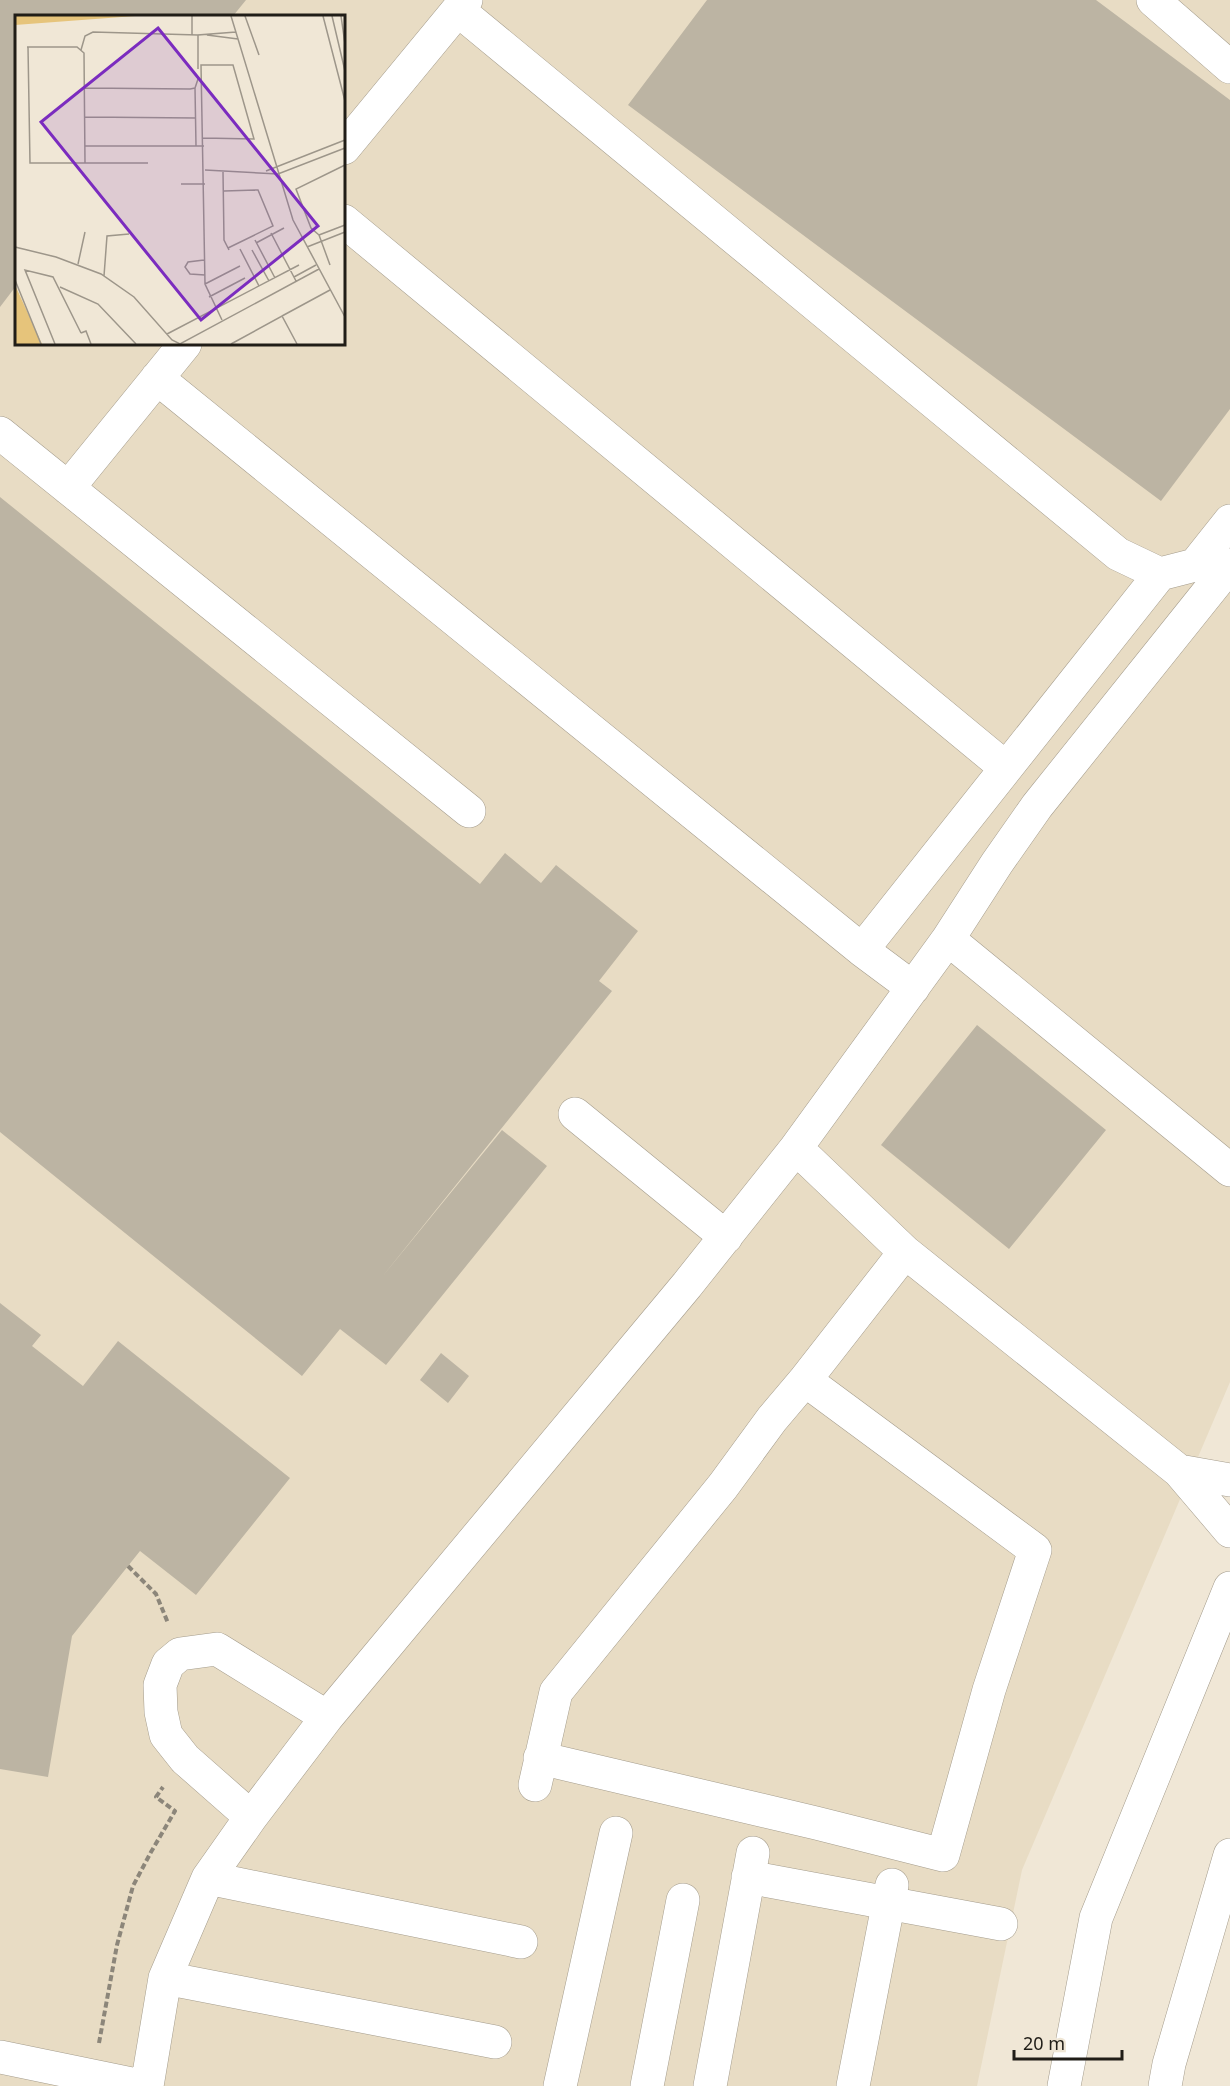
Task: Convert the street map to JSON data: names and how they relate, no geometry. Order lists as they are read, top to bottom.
{
  "scale_bar": "20 m"
}
